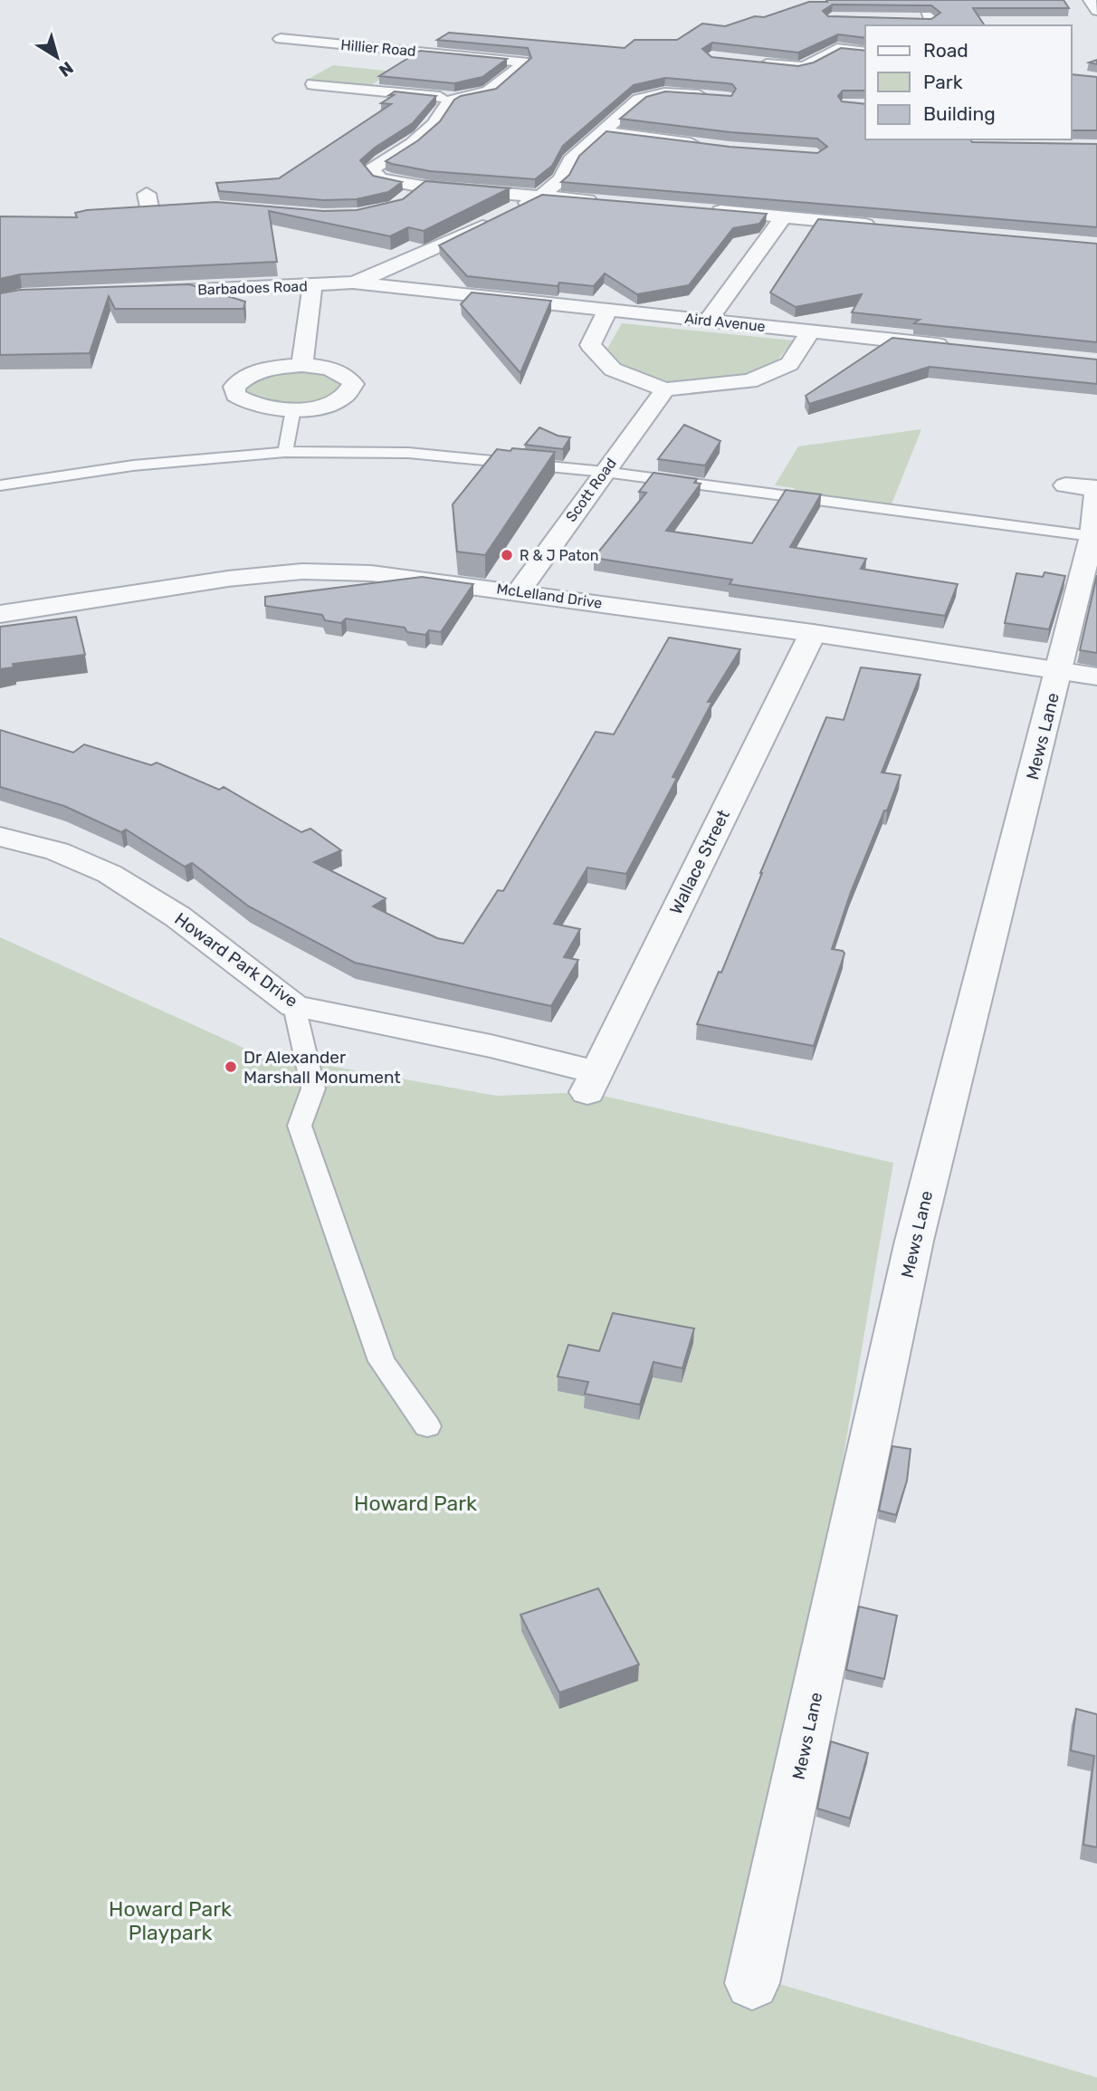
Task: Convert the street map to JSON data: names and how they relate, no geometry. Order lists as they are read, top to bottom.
{
  "streets": {
    "street": [
      "Hillier Road",
      "Barbadoes Road",
      "Aird Avenue",
      "Scott Road",
      "McLelland Drive",
      "Mews Lane",
      "Wallace Street",
      "Howard Park Drive"
    ]
  },
  "crossings": [
    ["Barbadoes Road", "Aird Avenue"],
    ["Scott Road", "McLelland Drive"],
    ["McLelland Drive", "Mews Lane"],
    ["McLelland Drive", "Wallace Street"],
    ["Wallace Street", "Howard Park Drive"]
  ],
  "parks": ["Howard Park", "Howard Park Playpark"],
  "places": ["R & J Paton", "Dr Alexander Marshall Monument"],
  "legend": ["Road", "Park", "Building"],
  "north": "bottom right"
}
